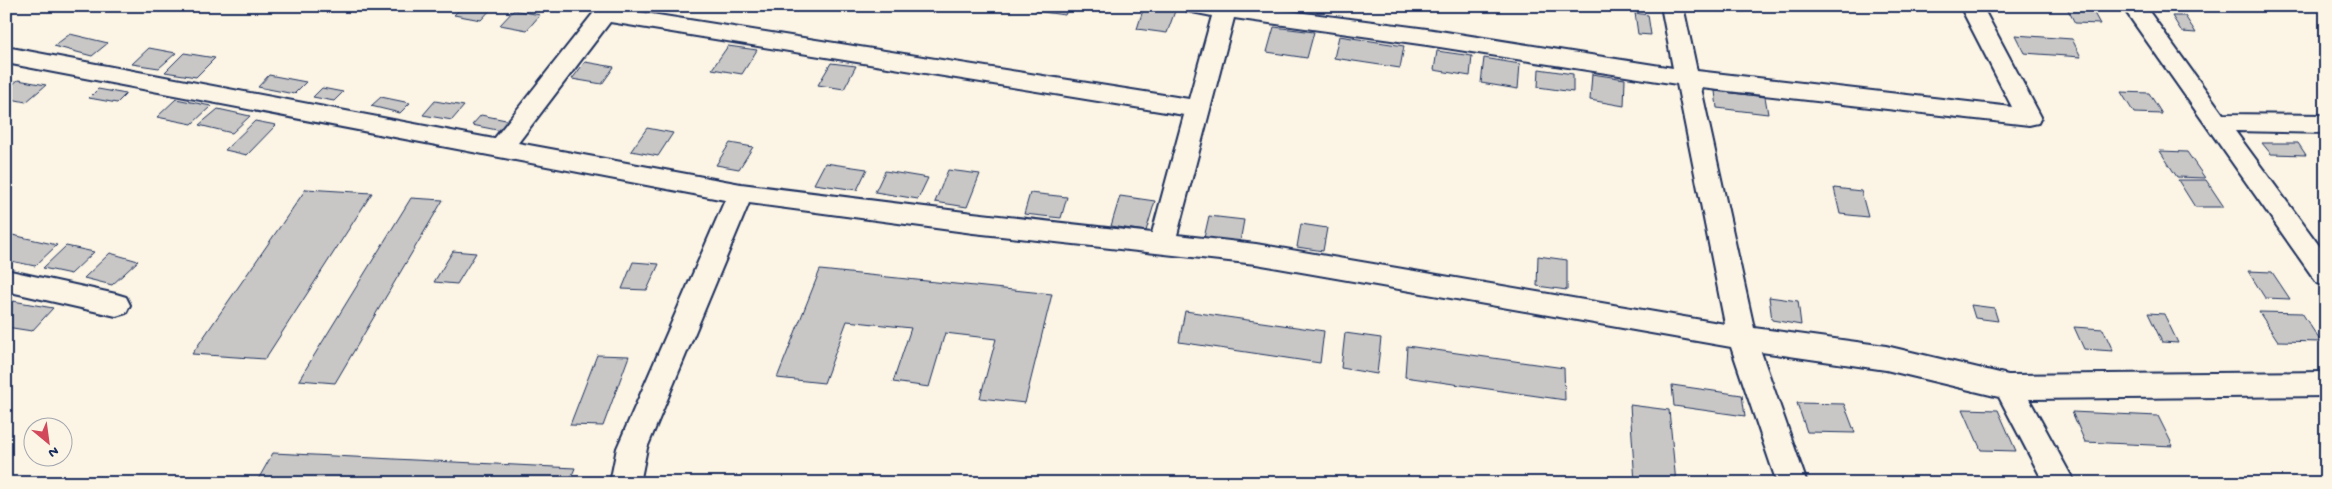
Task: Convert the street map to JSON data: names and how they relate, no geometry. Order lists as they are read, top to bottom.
{
  "north": "bottom right"
}
